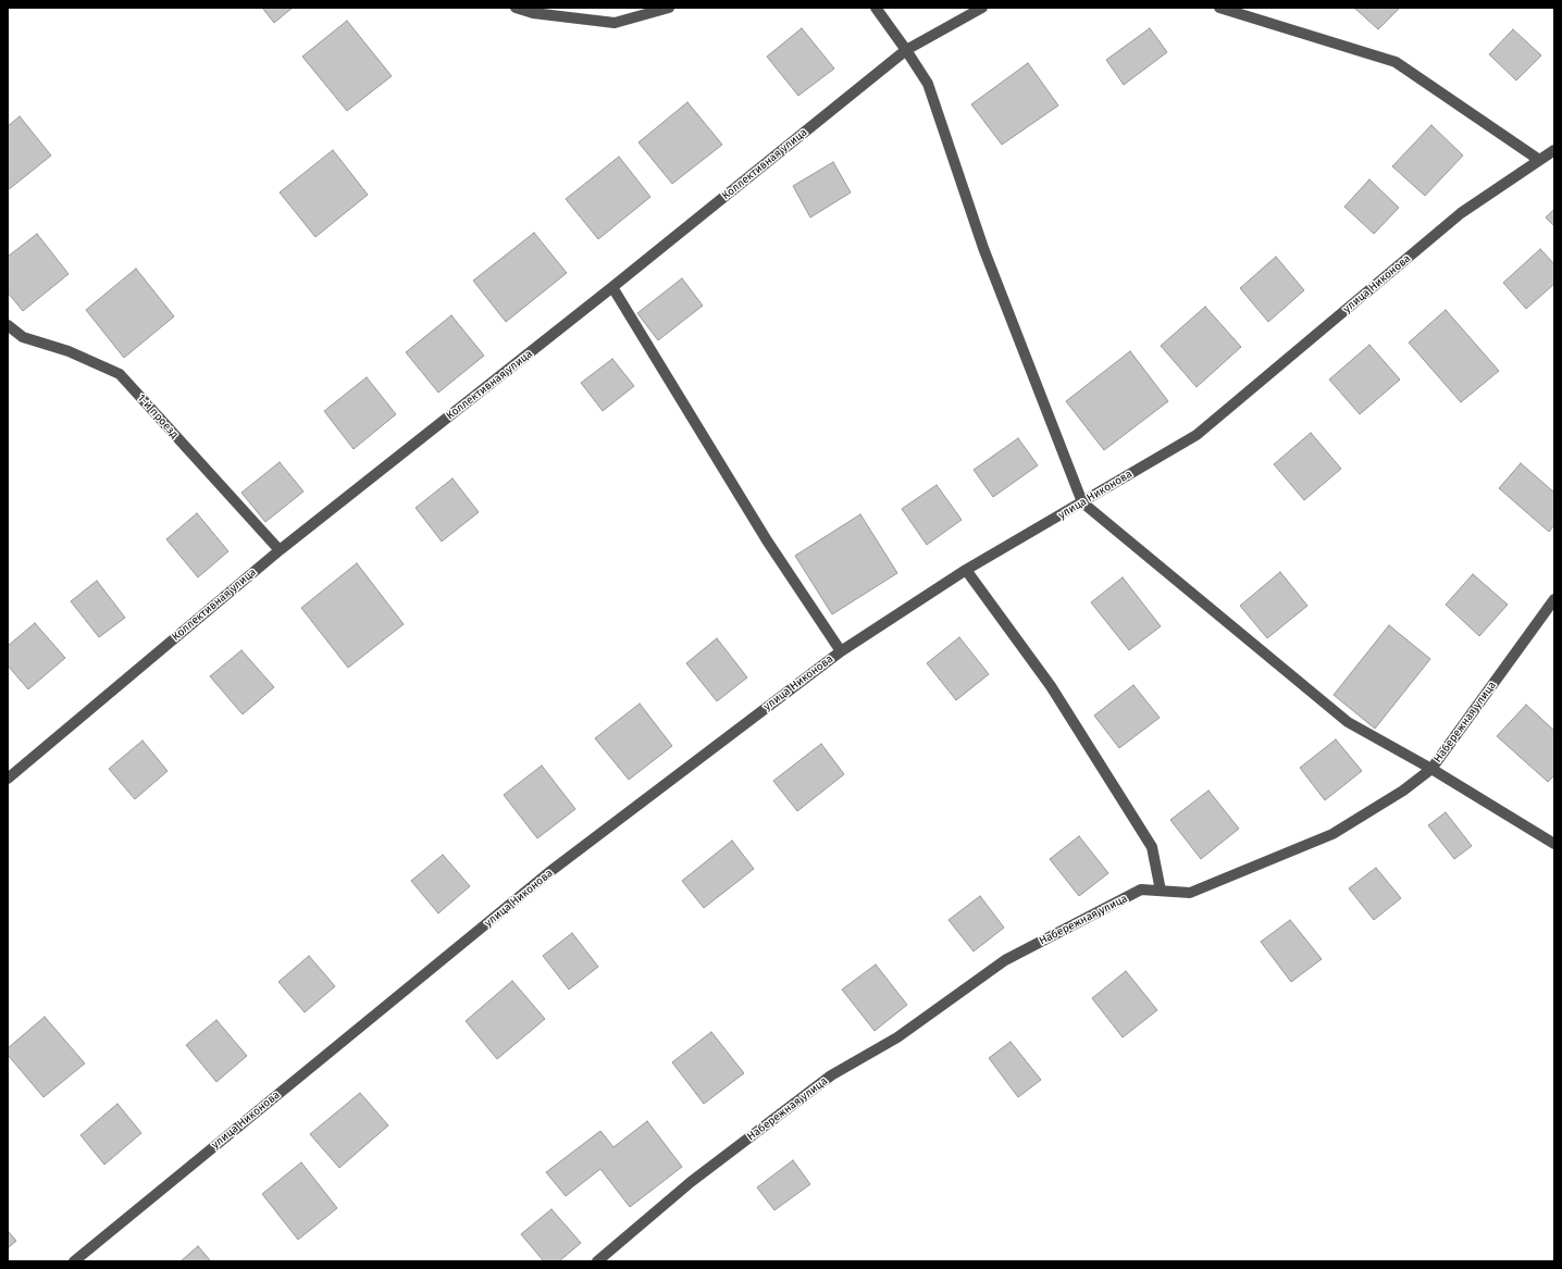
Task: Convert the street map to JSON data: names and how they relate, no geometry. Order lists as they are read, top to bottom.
{
  "streets": {
    "street": [
      "Коллективная улица",
      "улица Никонова",
      "1-й проезд",
      "Набережная улица"
    ]
  },
  "crossings": [
    ["Коллективная улица", "1-й проезд"]
  ]
}
